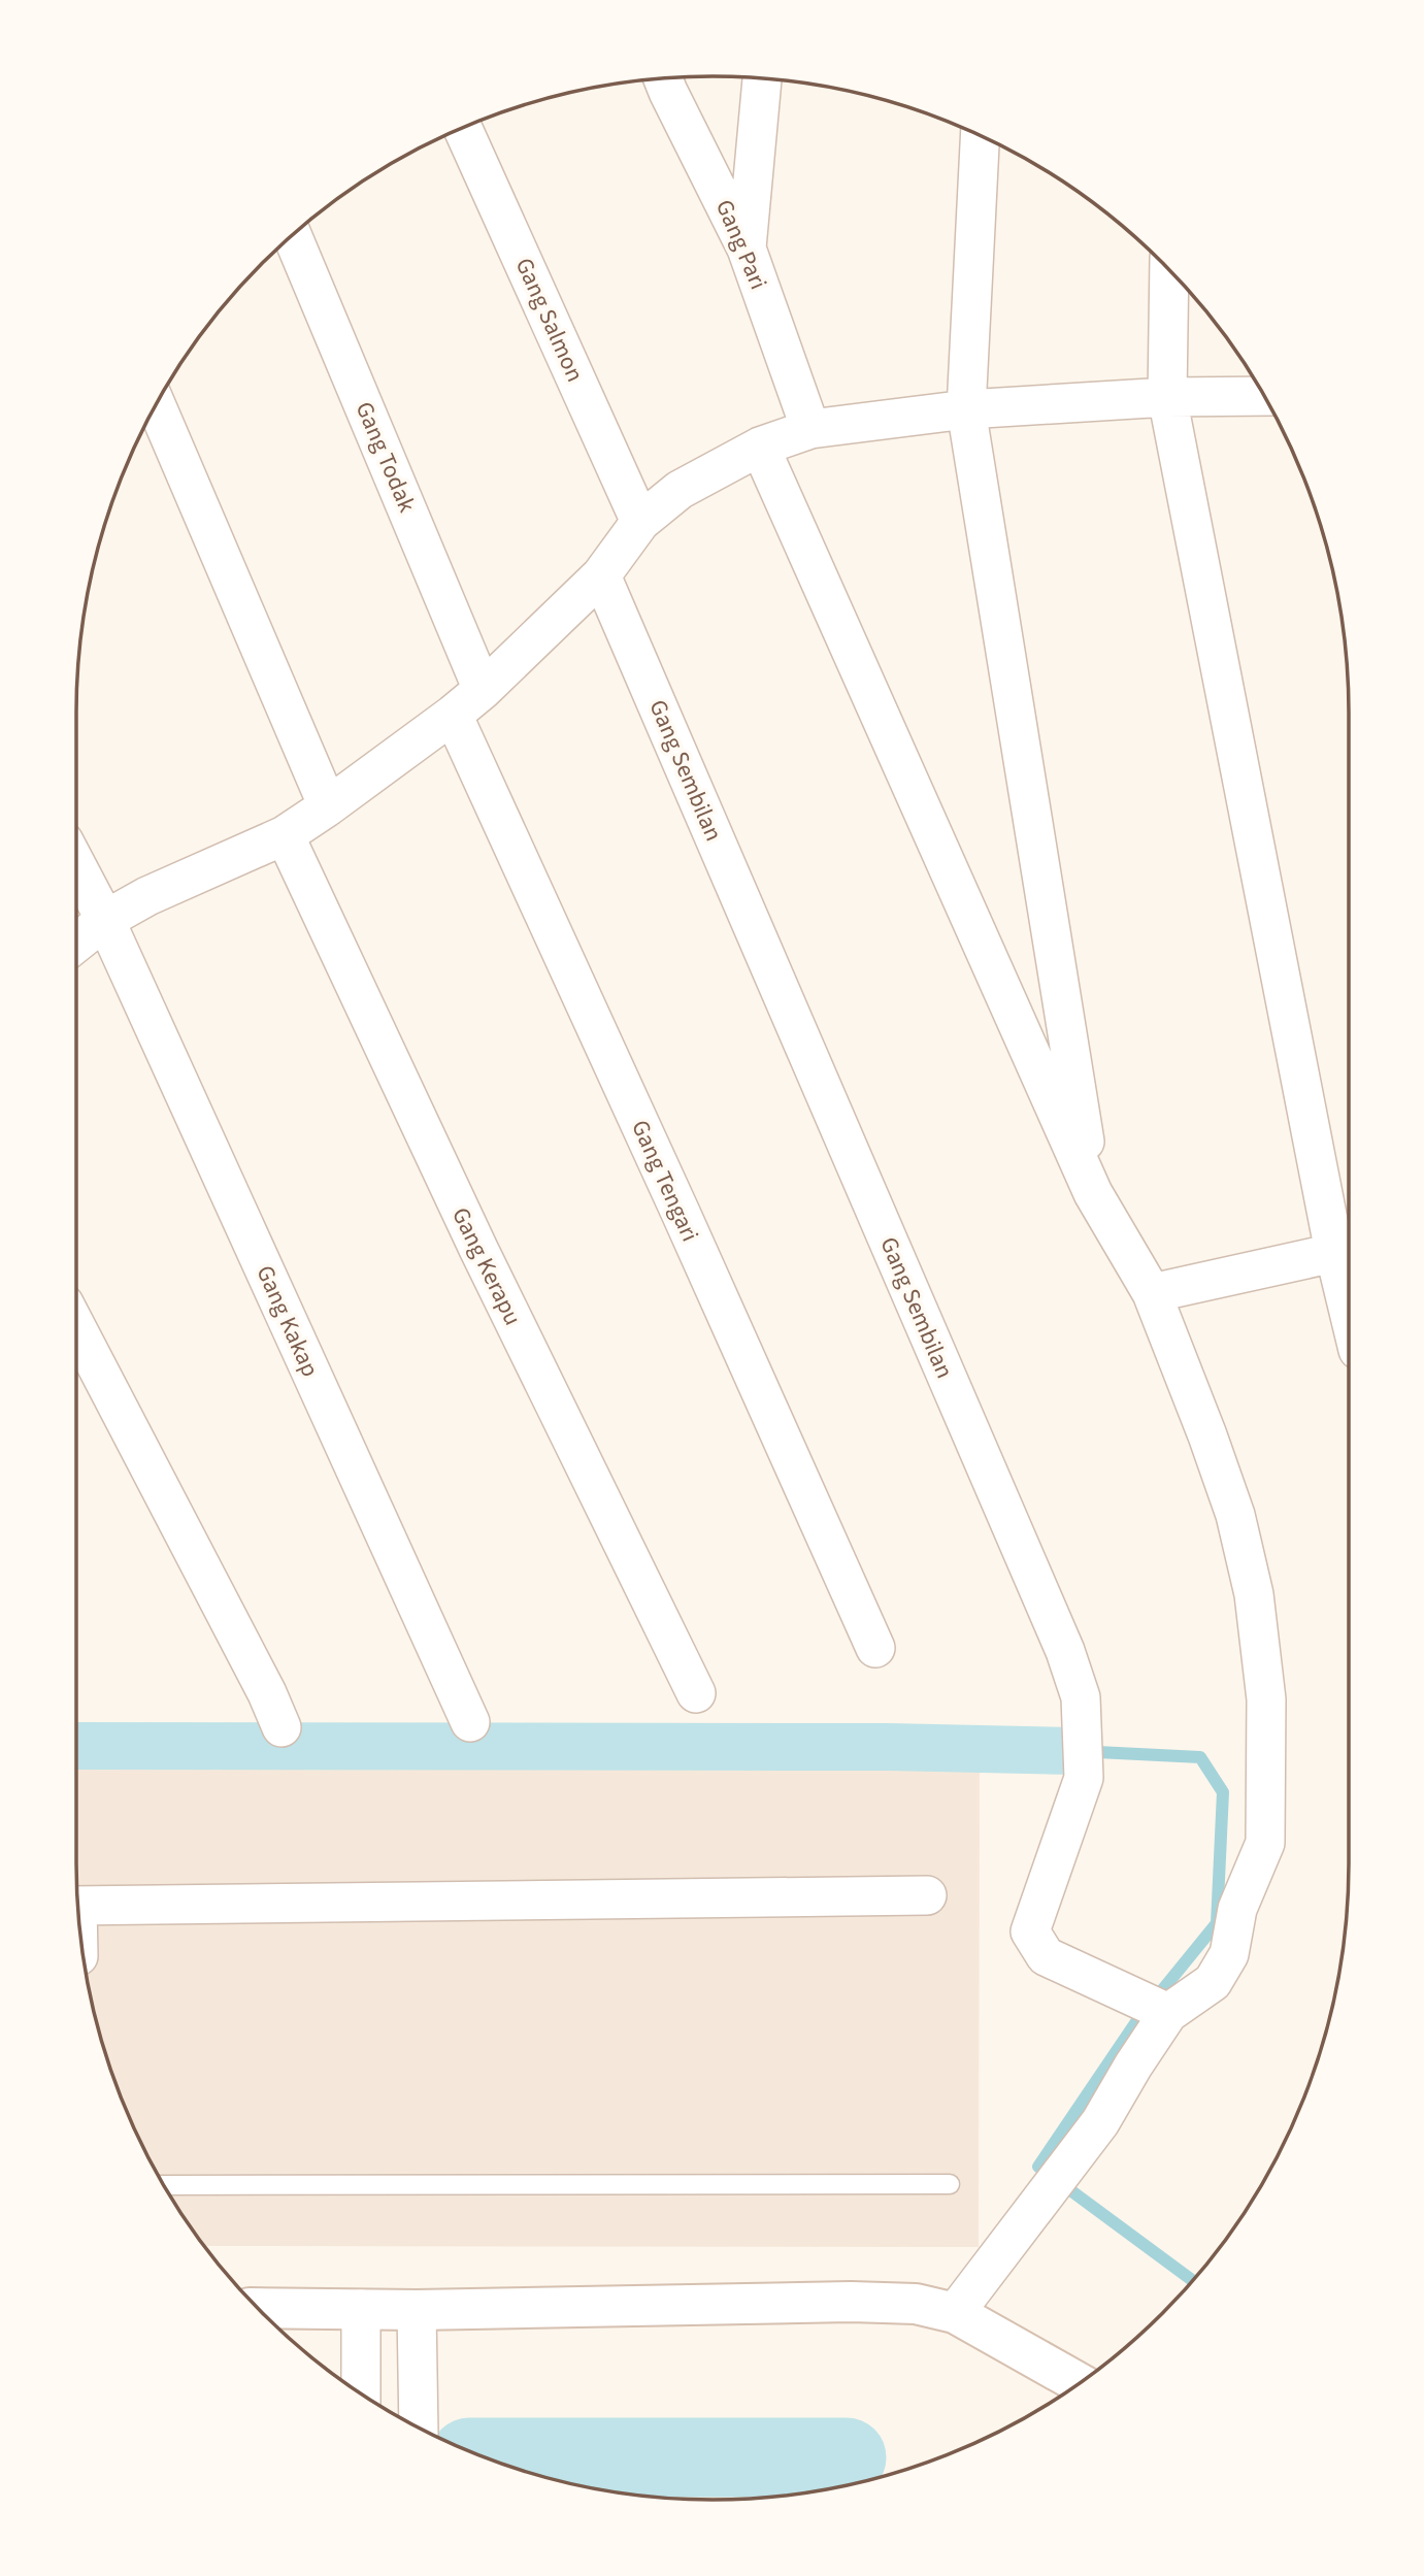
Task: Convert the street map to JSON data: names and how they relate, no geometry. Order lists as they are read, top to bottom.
{
  "streets": {
    "street": [
      "Gang Pari",
      "Gang Salmon",
      "Gang Todak",
      "Gang Sembilan",
      "Gang Tengari",
      "Gang Kerapu",
      "Gang Kakap"
    ]
  }
}
